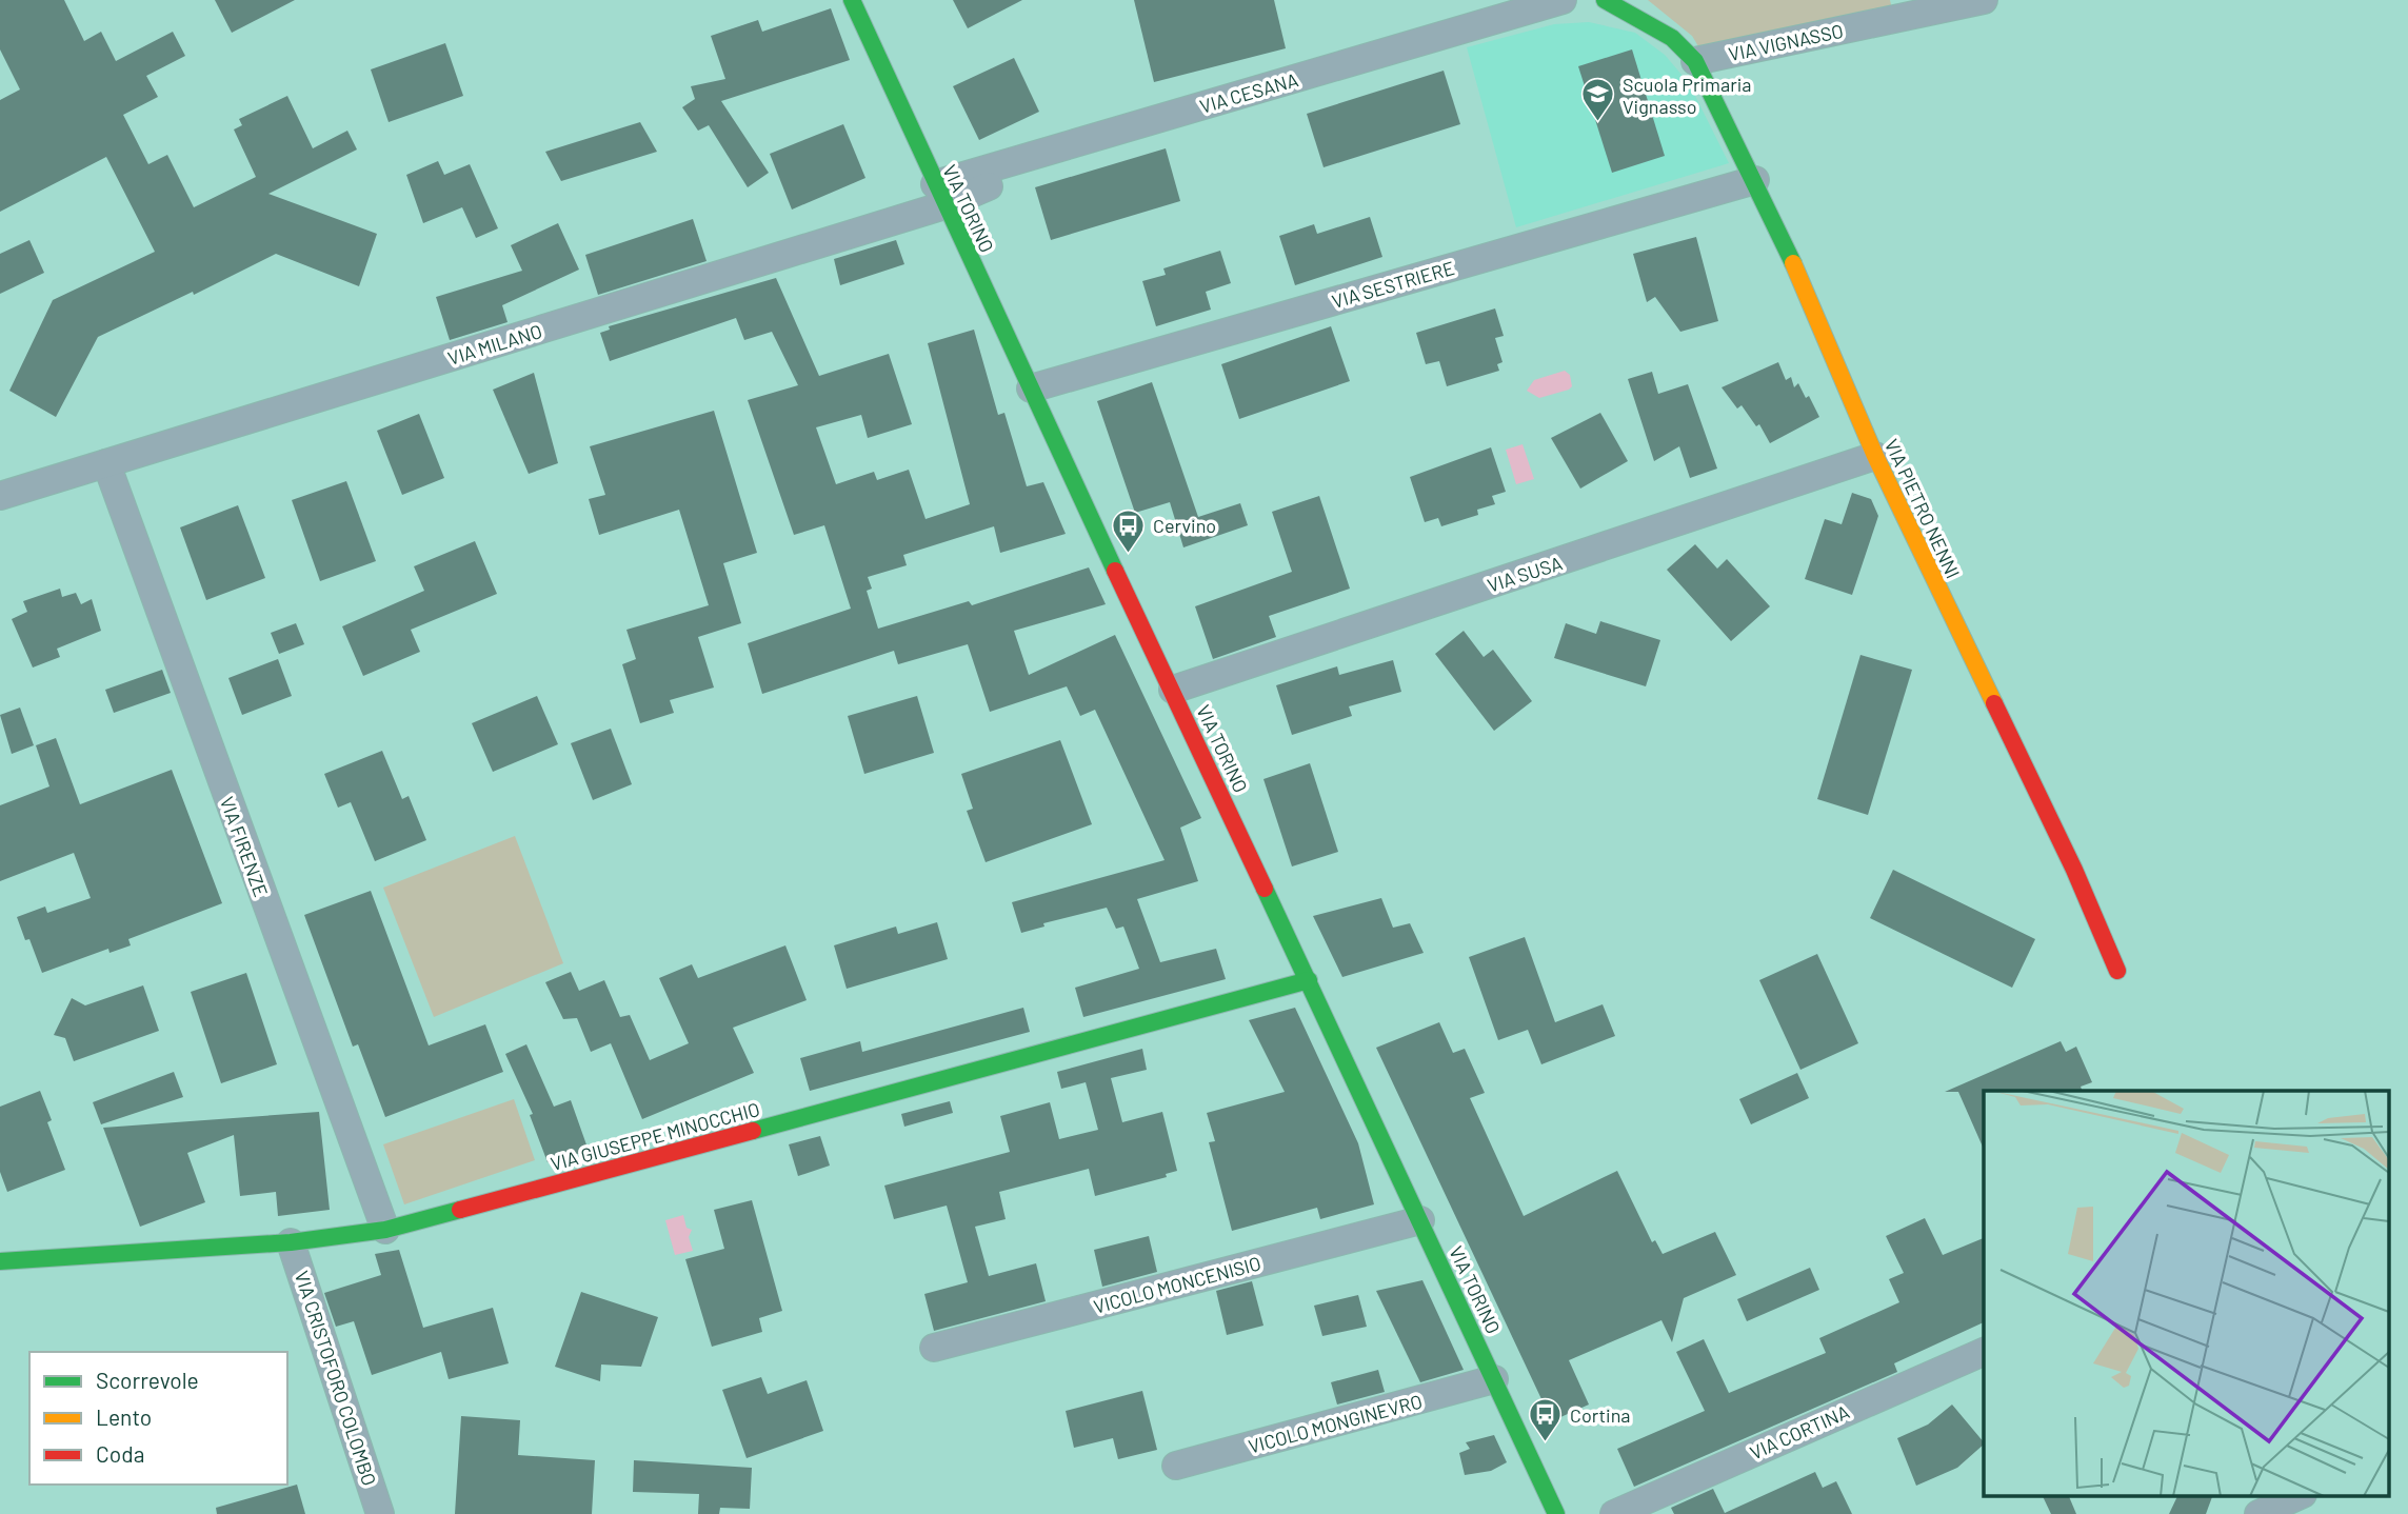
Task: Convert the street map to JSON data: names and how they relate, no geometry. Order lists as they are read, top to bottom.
{
  "streets": {
    "street": [
      "VIA VIGNASSO",
      "VIA CESANA",
      "VIA TORINO",
      "VIA SESTRIERE",
      "VIA MILANO",
      "VIA PIETRO NENNI",
      "VIA SUSA",
      "VIA FIRENZE",
      "VIA GIUSEPPE MINOCCHIO",
      "VICOLO MONCENISIO",
      "VIA CRISTOFORO COLOMBO",
      "VICOLO MONGINEVRO",
      "VIA CORTINA"
    ]
  },
  "crossings": [
    ["VIA VIGNASSO", "VIA PIETRO NENNI"],
    ["VIA CESANA", "VIA TORINO"],
    ["VIA CESANA", "VIA MILANO"],
    ["VIA TORINO", "VIA SESTRIERE"],
    ["VIA TORINO", "VIA MILANO"],
    ["VIA TORINO", "VIA SUSA"],
    ["VIA TORINO", "VIA GIUSEPPE MINOCCHIO"],
    ["VIA TORINO", "VICOLO MONCENISIO"],
    ["VIA TORINO", "VICOLO MONGINEVRO"],
    ["VIA SESTRIERE", "VIA PIETRO NENNI"],
    ["VIA MILANO", "VIA FIRENZE"],
    ["VIA PIETRO NENNI", "VIA SUSA"],
    ["VIA FIRENZE", "VIA GIUSEPPE MINOCCHIO"],
    ["VIA GIUSEPPE MINOCCHIO", "VIA CRISTOFORO COLOMBO"]
  ],
  "places": {
    "school or university": ["Scuola Primaria Vignasso"],
    "bus stop": ["Cervino", "Cortina"]
  },
  "legend": ["Scorrevole", "Lento", "Coda"]
}
